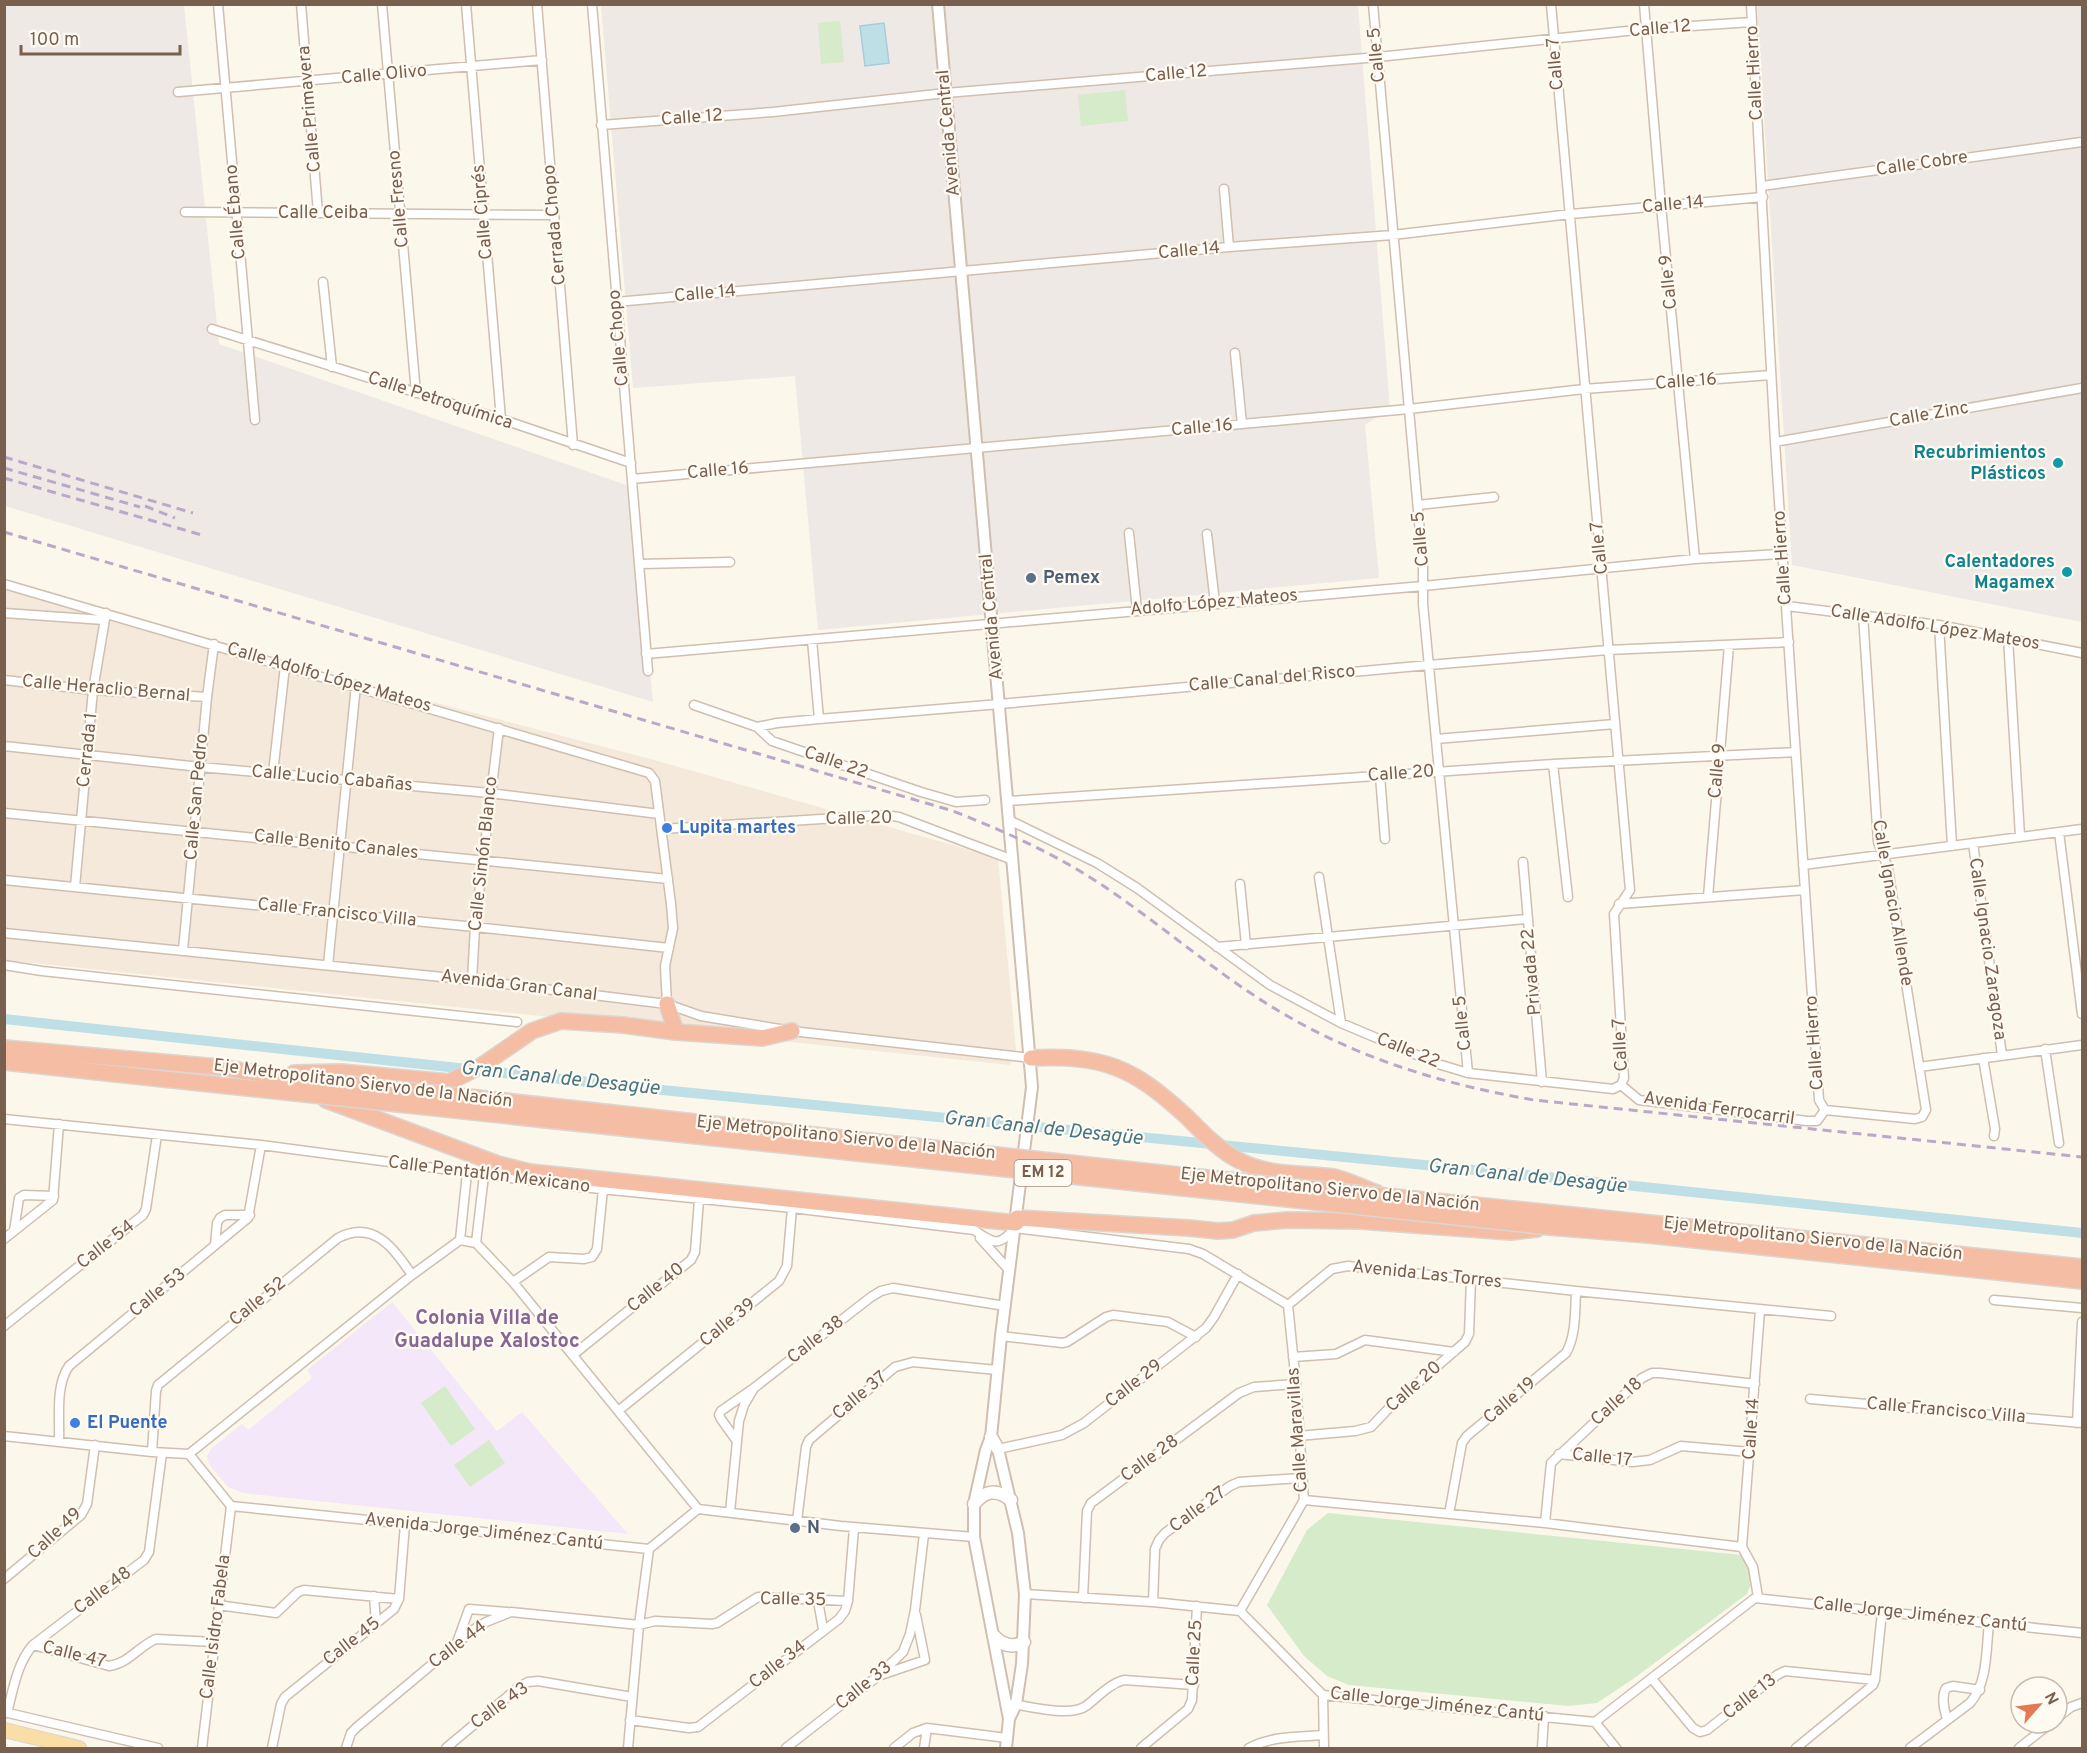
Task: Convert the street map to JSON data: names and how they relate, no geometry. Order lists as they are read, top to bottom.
{
  "streets": {
    "highway": ["Eje Metropolitano Siervo de la Nación", "EM 12"],
    "street": [
      "Calle 12",
      "Calle 5",
      "Calle 7",
      "Calle Hierro",
      "Calle Olivo",
      "Calle Primavera",
      "Avenida Central",
      "Calle Cobre",
      "Calle Fresno",
      "Calle 14",
      "Calle Ébano",
      "Calle Ciprés",
      "Calle Ceiba",
      "Cerrada Chopo",
      "Calle 9",
      "Calle Chopo",
      "Calle 16",
      "Calle Petroquímica",
      "Calle Zinc",
      "Adolfo López Mateos",
      "Calle Adolfo López Mateos",
      "Calle Canal del Risco",
      "Calle Heraclio Bernal",
      "Cerrada 1",
      "Calle 22",
      "Calle 20",
      "Calle Lucio Cabañas",
      "Calle San Pedro",
      "Calle Benito Canales",
      "Calle Simón Blanco",
      "Calle Ignacio Allende",
      "Calle Francisco Villa",
      "Calle Ignacio Zaragoza",
      "Privada 22",
      "Avenida Gran Canal",
      "Avenida Ferrocarril",
      "Calle Pentatlón Mexicano",
      "Calle 54",
      "Avenida Las Torres",
      "Calle 40",
      "Calle 53",
      "Calle 52",
      "Calle 39",
      "Calle 38",
      "Calle 29",
      "Calle 37",
      "Calle 19",
      "Calle 18",
      "Calle Maravillas",
      "Calle 17",
      "Calle 28",
      "Calle 27",
      "Avenida Jorge Jiménez Cantú",
      "Calle 49",
      "Calle 48",
      "Calle 35",
      "Calle Jorge Jiménez Cantú",
      "Calle Isidro Fabela",
      "Calle 45",
      "Calle 44",
      "Calle 25",
      "Calle 47",
      "Calle 34",
      "Calle 33",
      "Calle 13",
      "Calle 43"
    ]
  },
  "crossings": [
    ["Calle 12", "Calle 5"],
    ["Calle 12", "Calle 7"],
    ["Calle 12", "Calle Hierro"],
    ["Calle 12", "Avenida Central"],
    ["Calle 12", "Calle 9"],
    ["Calle 12", "Calle Chopo"],
    ["Calle 5", "Calle 14"],
    ["Calle 5", "Calle 16"],
    ["Calle 5", "Adolfo López Mateos"],
    ["Calle 5", "Calle Canal del Risco"],
    ["Calle 5", "Calle 22"],
    ["Calle 5", "Calle 20"],
    ["Calle 7", "Calle 14"],
    ["Calle 7", "Calle 16"],
    ["Calle 7", "Adolfo López Mateos"],
    ["Calle 7", "Calle Canal del Risco"],
    ["Calle 7", "Calle 22"],
    ["Calle 7", "Calle 20"],
    ["Calle 7", "Avenida Ferrocarril"],
    ["Calle Hierro", "Calle Cobre"],
    ["Calle Hierro", "Calle 14"],
    ["Calle Hierro", "Calle 16"],
    ["Calle Hierro", "Calle Zinc"],
    ["Calle Hierro", "Adolfo López Mateos"],
    ["Calle Hierro", "Calle Adolfo López Mateos"],
    ["Calle Hierro", "Calle Canal del Risco"],
    ["Calle Hierro", "Calle 20"],
    ["Calle Hierro", "Avenida Ferrocarril"],
    ["Calle Olivo", "Calle Primavera"],
    ["Calle Olivo", "Calle Fresno"],
    ["Calle Olivo", "Calle Ébano"],
    ["Calle Olivo", "Calle Ciprés"],
    ["Calle Olivo", "Cerrada Chopo"],
    ["Calle Primavera", "Calle Ceiba"],
    ["Avenida Central", "Calle 14"],
    ["Avenida Central", "Calle 16"],
    ["Avenida Central", "Adolfo López Mateos"],
    ["Avenida Central", "Calle Canal del Risco"],
    ["Avenida Central", "Calle 22"],
    ["Avenida Central", "Calle 20"],
    ["Avenida Central", "Avenida Gran Canal"],
    ["Avenida Central", "Calle Pentatlón Mexicano"],
    ["Avenida Central", "Calle 38"],
    ["Avenida Central", "Calle 29"],
    ["Avenida Central", "Calle 37"],
    ["Calle Fresno", "Calle Ceiba"],
    ["Calle Fresno", "Calle Petroquímica"],
    ["Calle 14", "Calle 9"],
    ["Calle 14", "Calle Chopo"],
    ["Calle 14", "Avenida Las Torres"],
    ["Calle 14", "Calle 18"],
    ["Calle 14", "Calle 17"],
    ["Calle Ébano", "Calle Ceiba"],
    ["Calle Ébano", "Calle Petroquímica"],
    ["Calle Ciprés", "Calle Ceiba"],
    ["Calle Ciprés", "Calle Petroquímica"],
    ["Calle Ceiba", "Cerrada Chopo"],
    ["Cerrada Chopo", "Calle Petroquímica"],
    ["Calle 9", "Calle 16"],
    ["Calle 9", "Adolfo López Mateos"],
    ["Calle 9", "Calle Canal del Risco"],
    ["Calle 9", "Calle 20"],
    ["Calle Chopo", "Calle 16"],
    ["Calle Chopo", "Calle Petroquímica"],
    ["Calle Chopo", "Adolfo López Mateos"],
    ["Calle Adolfo López Mateos", "Cerrada 1"],
    ["Calle Adolfo López Mateos", "Calle Lucio Cabañas"],
    ["Calle Adolfo López Mateos", "Calle San Pedro"],
    ["Calle Adolfo López Mateos", "Calle Simón Blanco"],
    ["Calle Adolfo López Mateos", "Calle Ignacio Allende"],
    ["Calle Canal del Risco", "Calle 22"],
    ["Calle Heraclio Bernal", "Cerrada 1"],
    ["Calle Heraclio Bernal", "Calle San Pedro"],
    ["Cerrada 1", "Calle Lucio Cabañas"],
    ["Cerrada 1", "Calle Benito Canales"],
    ["Cerrada 1", "Calle Francisco Villa"],
    ["Calle 22", "Privada 22"],
    ["Calle 22", "Avenida Ferrocarril"],
    ["Calle 20", "Avenida Las Torres"],
    ["Calle 20", "Calle Maravillas"],
    ["Calle Lucio Cabañas", "Calle San Pedro"],
    ["Calle Lucio Cabañas", "Calle Simón Blanco"],
    ["Calle San Pedro", "Calle Benito Canales"],
    ["Calle San Pedro", "Calle Francisco Villa"],
    ["Calle San Pedro", "Avenida Gran Canal"],
    ["Calle Benito Canales", "Calle Simón Blanco"],
    ["Calle Simón Blanco", "Calle Francisco Villa"],
    ["Calle Simón Blanco", "Avenida Gran Canal"],
    ["Calle Ignacio Allende", "Avenida Ferrocarril"],
    ["Calle Pentatlón Mexicano", "Calle 54"],
    ["Calle Pentatlón Mexicano", "Calle 40"],
    ["Calle Pentatlón Mexicano", "Calle 39"],
    ["Avenida Las Torres", "Calle 19"],
    ["Avenida Las Torres", "Calle Maravillas"],
    ["Calle 18", "Calle 17"],
    ["Calle Maravillas", "Calle 28"],
    ["Calle Maravillas", "Calle 27"],
    ["Calle Maravillas", "Calle Jorge Jiménez Cantú"],
    ["Avenida Jorge Jiménez Cantú", "Calle Isidro Fabela"],
    ["Calle 48", "Calle 47"],
    ["Calle 35", "Calle 34"],
    ["Calle Isidro Fabela", "Calle 47"]
  ],
  "districts": ["Colonia Villa de Guadalupe Xalostoc"],
  "water": ["Gran Canal de Desagüe"],
  "places": [
    "Recubrimientos Plásticos",
    "Calentadores Magamex",
    "Pemex",
    "Lupita martes",
    "El Puente",
    "N"
  ],
  "scale_bar": "100 m",
  "north": "top right"
}
